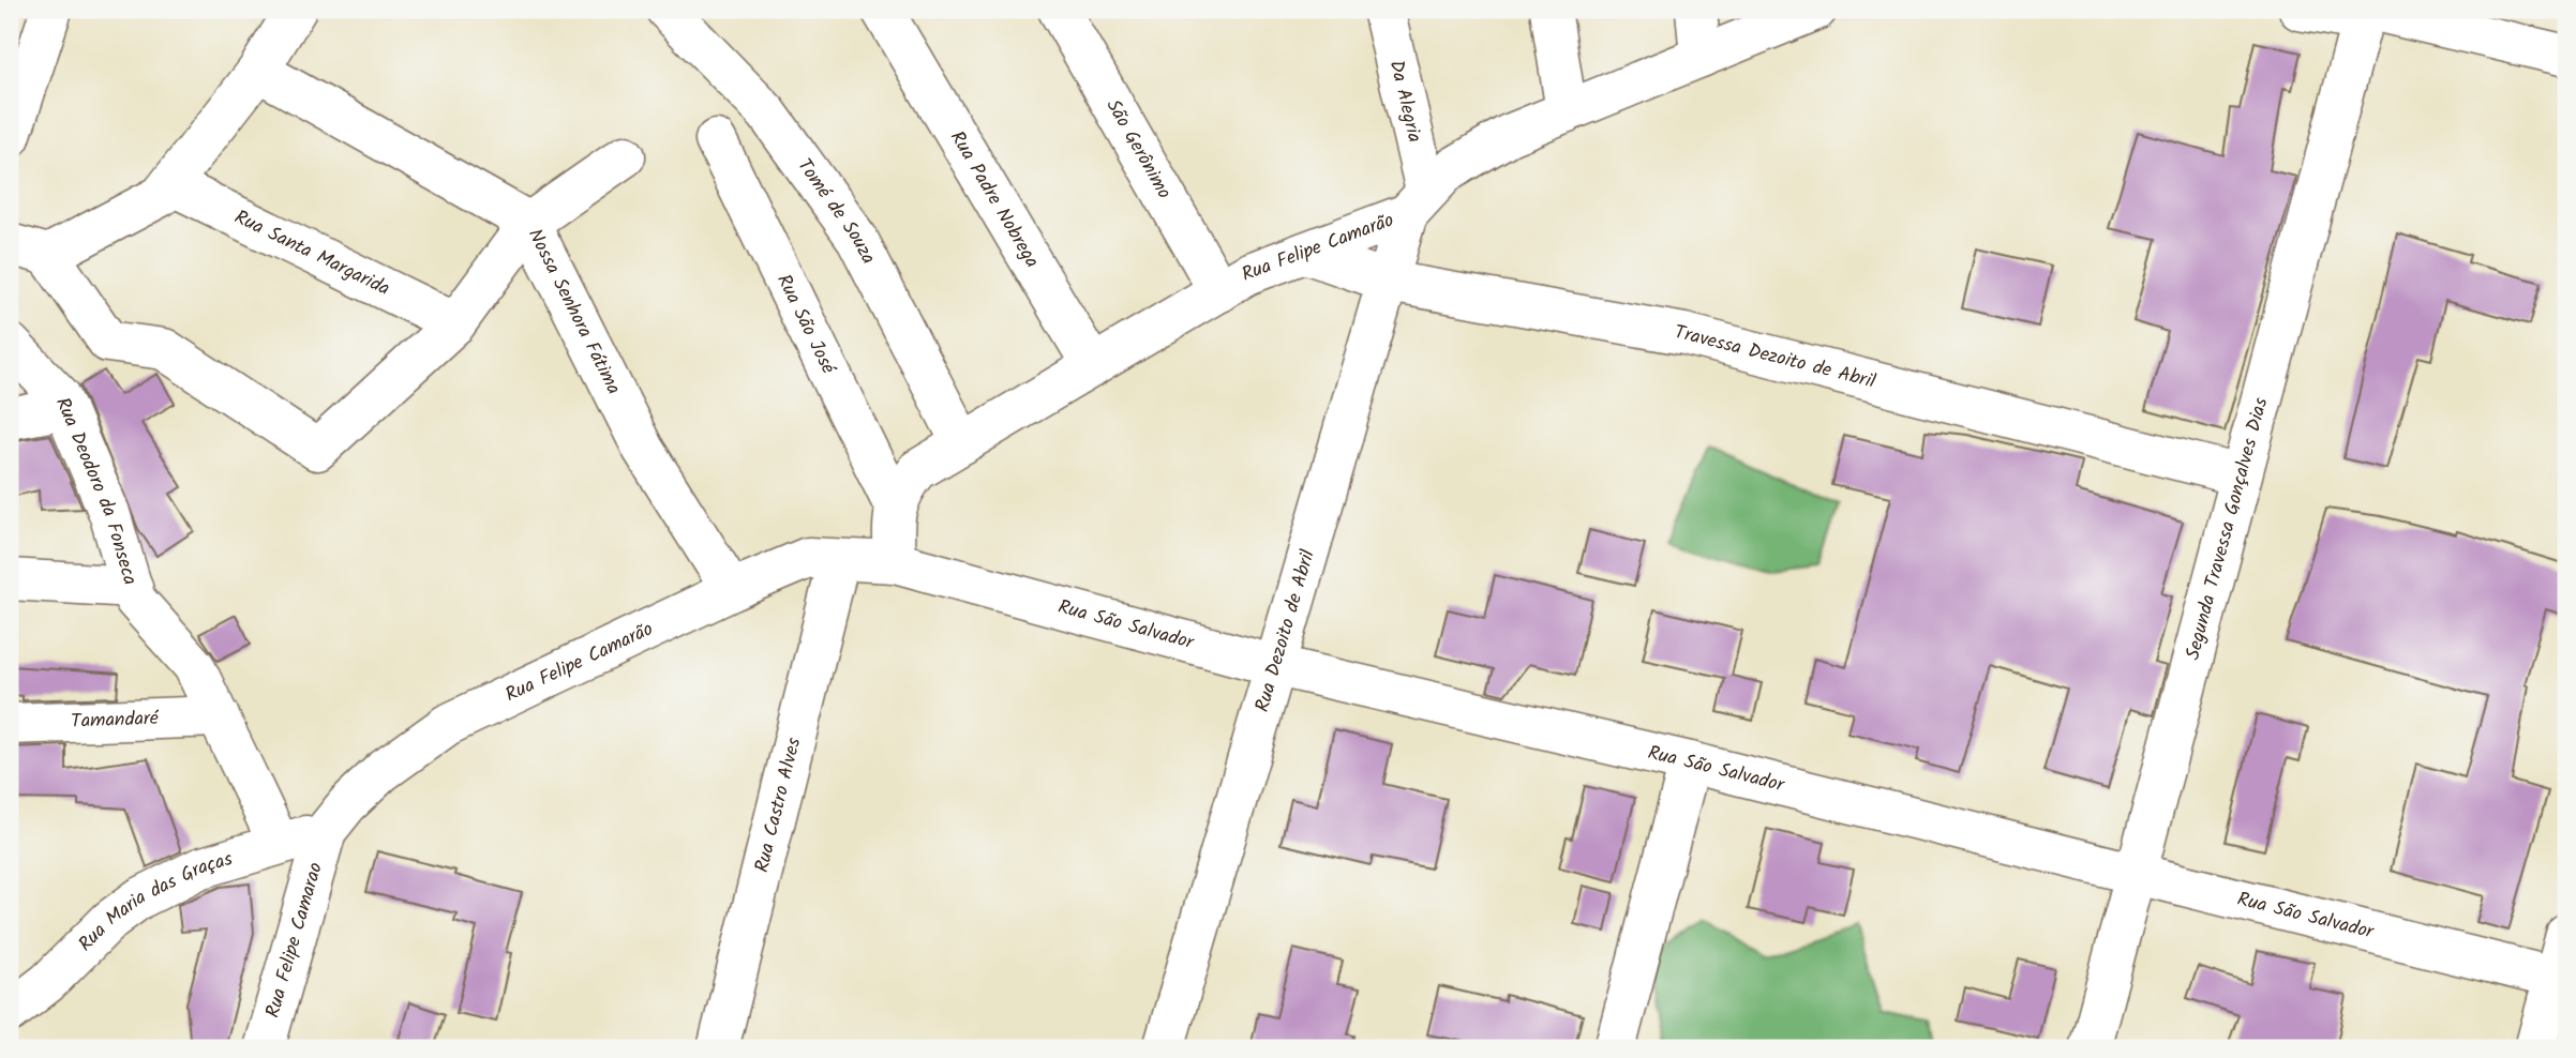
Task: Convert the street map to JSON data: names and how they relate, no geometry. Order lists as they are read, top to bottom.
{
  "streets": {
    "street": [
      "Da Alegria",
      "São Gerônimo",
      "Rua Padre Nobrega",
      "Tomé de Souza",
      "Rua Felipe Camarão",
      "Rua Santa Margarida",
      "Nossa Senhora Fátima",
      "Rua São José",
      "Travessa Dezoito de Abril",
      "Rua Deodoro da Fonseca",
      "Segunda Travessa Gonçalves Dias",
      "Rua São Salvador",
      "Rua Dezoito de Abril",
      "Tamandaré",
      "Rua Castro Alves",
      "Rua Maria das Graças",
      "Rua Felipe Camarao"
    ]
  },
  "crossings": [
    ["Da Alegria", "Rua Felipe Camarão"],
    ["Da Alegria", "Rua Dezoito de Abril"],
    ["São Gerônimo", "Rua Felipe Camarão"],
    ["Rua Padre Nobrega", "Rua Felipe Camarão"],
    ["Tomé de Souza", "Rua Felipe Camarão"],
    ["Rua Felipe Camarão", "Nossa Senhora Fátima"],
    ["Rua Felipe Camarão", "Rua São José"],
    ["Rua Felipe Camarão", "Travessa Dezoito de Abril"],
    ["Rua Felipe Camarão", "Rua São Salvador"],
    ["Rua Felipe Camarão", "Rua Dezoito de Abril"],
    ["Rua Felipe Camarão", "Rua Castro Alves"],
    ["Rua Felipe Camarão", "Rua Maria das Graças"],
    ["Rua Felipe Camarão", "Rua Felipe Camarao"],
    ["Travessa Dezoito de Abril", "Segunda Travessa Gonçalves Dias"],
    ["Travessa Dezoito de Abril", "Rua Dezoito de Abril"],
    ["Rua Deodoro da Fonseca", "Tamandaré"],
    ["Rua Deodoro da Fonseca", "Rua Maria das Graças"],
    ["Segunda Travessa Gonçalves Dias", "Rua São Salvador"],
    ["Rua São Salvador", "Rua Dezoito de Abril"],
    ["Rua São Salvador", "Rua Castro Alves"],
    ["Rua Maria das Graças", "Rua Felipe Camarao"]
  ]
}
